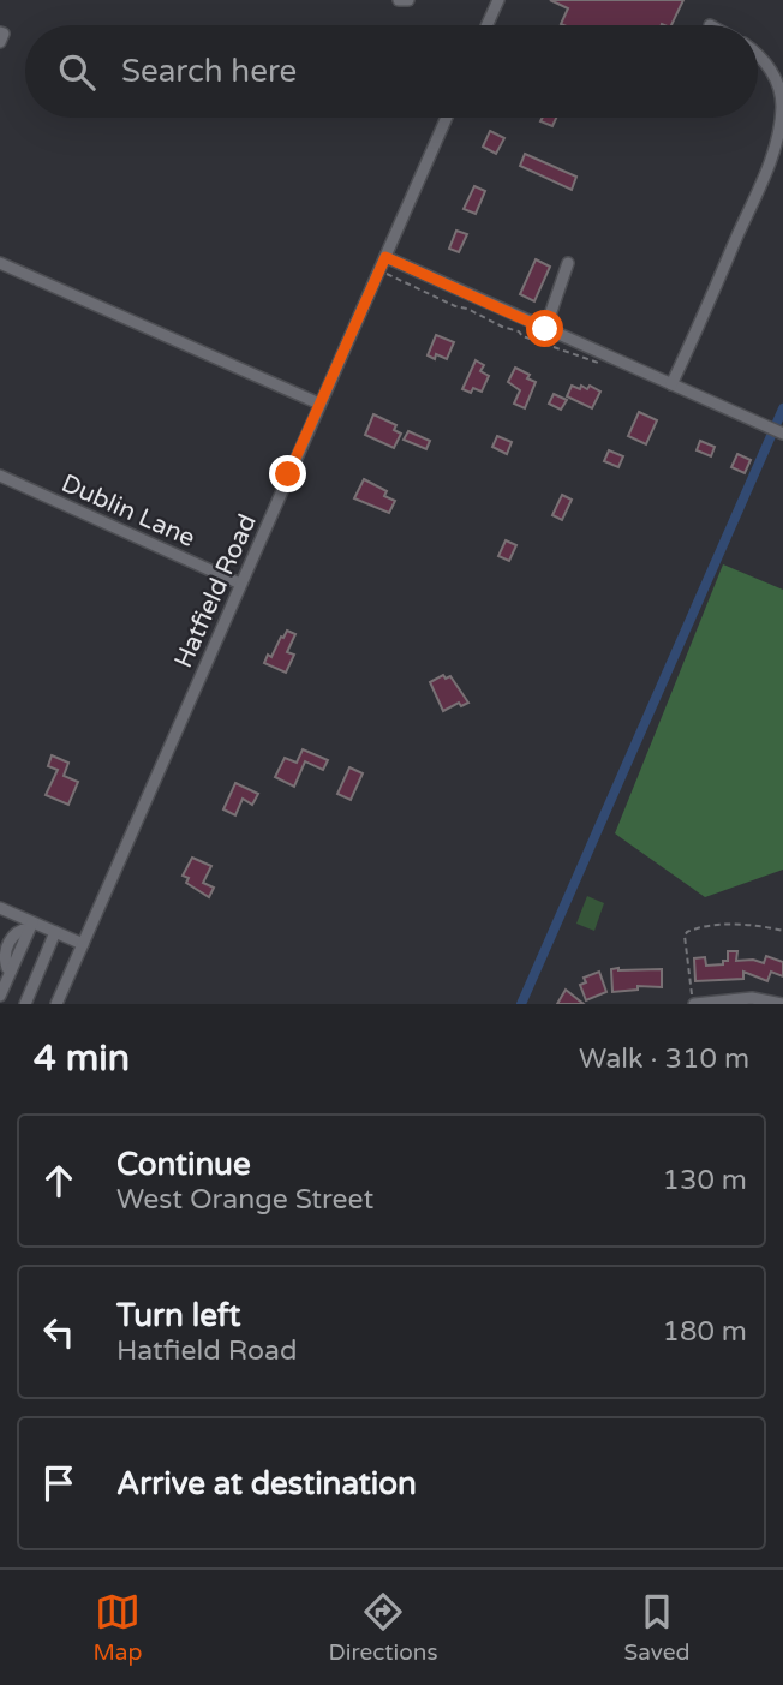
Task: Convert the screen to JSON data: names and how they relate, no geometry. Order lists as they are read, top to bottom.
{
  "streets": {
    "street": ["Dublin Lane", "Hatfield Road"]
  },
  "crossings": [
    ["Dublin Lane", "Hatfield Road"]
  ],
  "page": {
    "search": "Search here",
    "heading": ["4 min", "Walk · 310 m"],
    "list": [
      ["Continue", "West Orange Street", "130 m"],
      ["Turn left", "Hatfield Road", "180 m"],
      "Arrive at destination"
    ],
    "nav": ["Map", "Directions", "Saved"]
  }
}
